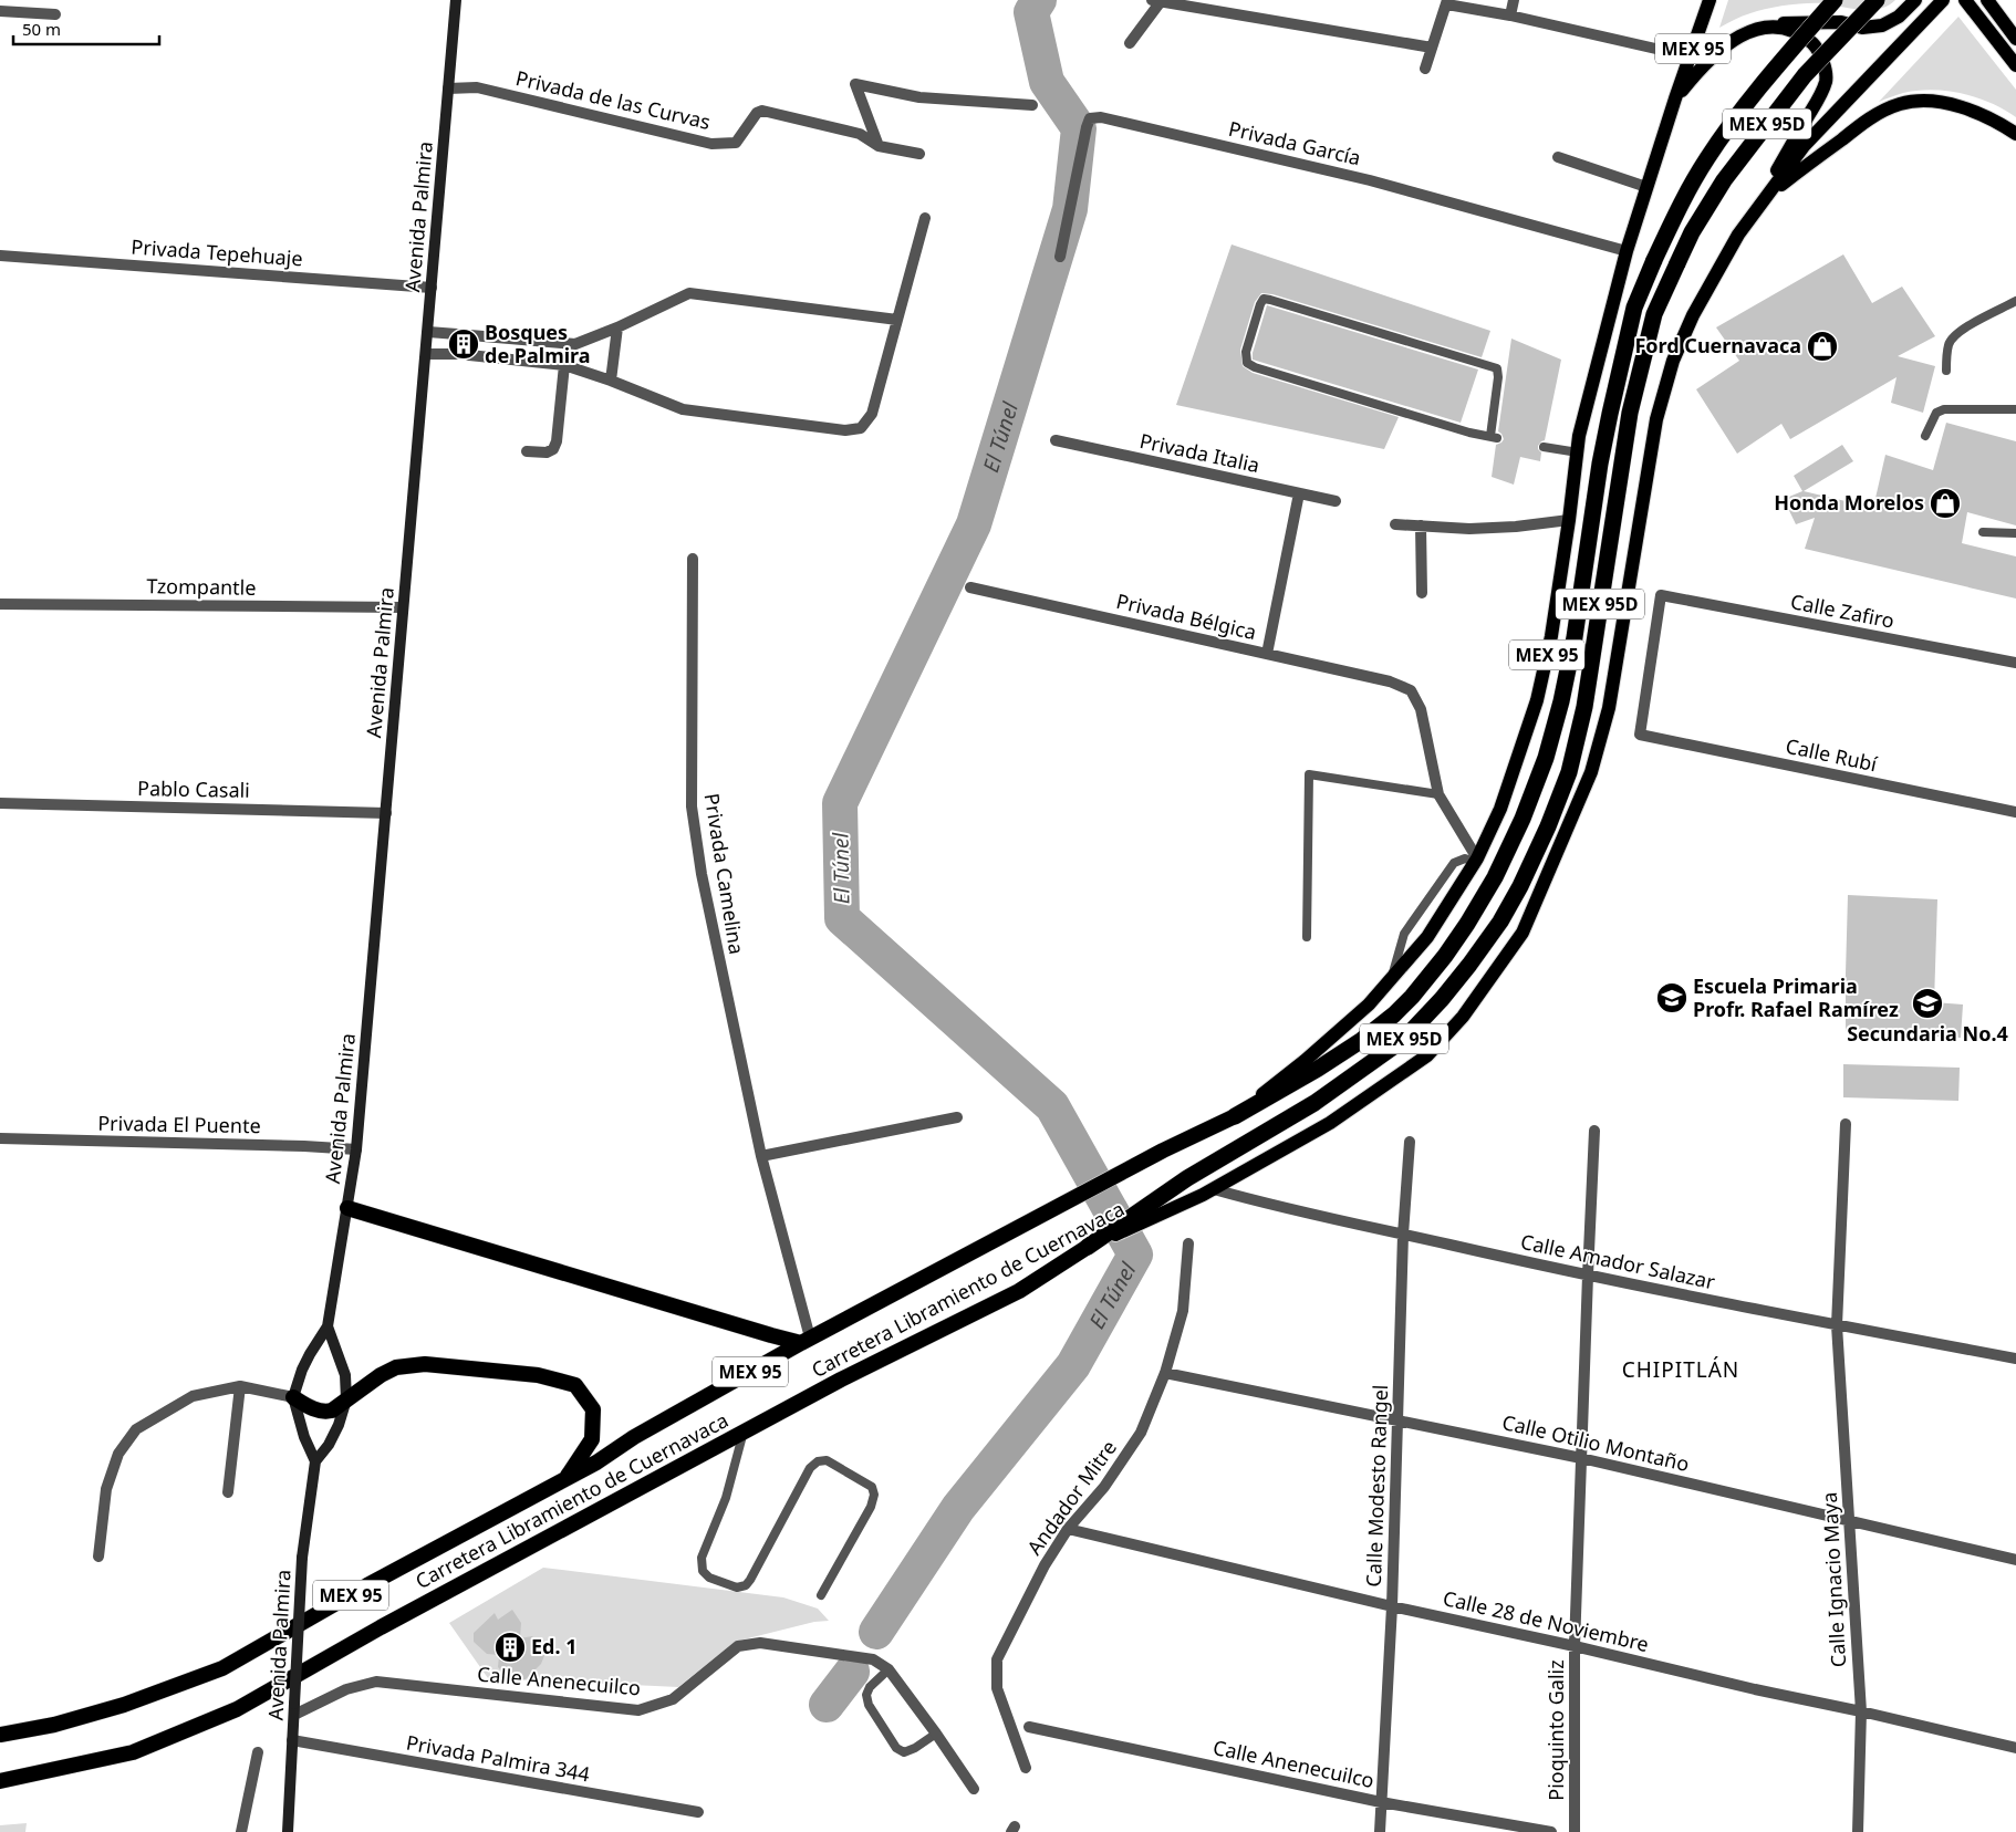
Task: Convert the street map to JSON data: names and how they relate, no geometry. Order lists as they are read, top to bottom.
{
  "streets": {
    "highway": ["MEX 95", "MEX 95D", "Carretera Libramiento de Cuernavaca"],
    "main road": ["Avenida Palmira"],
    "street": [
      "Privada de las Curvas",
      "Privada García",
      "Privada Tepehuaje",
      "Privada Italia",
      "Tzompantle",
      "Calle Zafiro",
      "Privada Bélgica",
      "Calle Rubí",
      "Pablo Casali",
      "Privada Camelina",
      "Privada El Puente",
      "Calle Amador Salazar",
      "Calle Otilio Montaño",
      "Calle Modesto Rangel",
      "Andador Mitre",
      "Calle Ignacio Maya",
      "Calle 28 de Noviembre",
      "Calle Anenecuilco",
      "Pioquinto Galiz",
      "Privada Palmira 344"
    ]
  },
  "crossings": [
    ["Privada de las Curvas", "Avenida Palmira"],
    ["MEX 95D", "Carretera Libramiento de Cuernavaca"],
    ["Privada García", "Carretera Libramiento de Cuernavaca"],
    ["Avenida Palmira", "Privada Tepehuaje"],
    ["Avenida Palmira", "Tzompantle"],
    ["Avenida Palmira", "Pablo Casali"],
    ["Avenida Palmira", "Privada El Puente"],
    ["Avenida Palmira", "Calle Anenecuilco"],
    ["Avenida Palmira", "Privada Palmira 344"],
    ["Privada Italia", "Privada Bélgica"],
    ["Calle Zafiro", "Calle Rubí"],
    ["Privada Camelina", "Carretera Libramiento de Cuernavaca"],
    ["Calle Amador Salazar", "Carretera Libramiento de Cuernavaca"],
    ["Calle Amador Salazar", "Calle Modesto Rangel"],
    ["Calle Amador Salazar", "Calle Ignacio Maya"],
    ["Calle Amador Salazar", "Pioquinto Galiz"],
    ["Calle Otilio Montaño", "Calle Modesto Rangel"],
    ["Calle Otilio Montaño", "Andador Mitre"],
    ["Calle Otilio Montaño", "Calle Ignacio Maya"],
    ["Calle Otilio Montaño", "Pioquinto Galiz"],
    ["Calle Modesto Rangel", "Calle 28 de Noviembre"],
    ["Calle Modesto Rangel", "Calle Anenecuilco"],
    ["Andador Mitre", "Calle 28 de Noviembre"],
    ["Calle Ignacio Maya", "Calle 28 de Noviembre"],
    ["Calle 28 de Noviembre", "Pioquinto Galiz"]
  ],
  "districts": ["CHIPITLÁN"],
  "water": ["El Túnel"],
  "places": {
    "building": ["Bosques de Palmira", "Ed. 1"],
    "shop": ["Ford Cuernavaca", "Honda Morelos"],
    "school or university": ["Escuela Primaria Profr. Rafael Ramírez", "Secundaria No.4"]
  },
  "scale_bar": "50 m"
}
